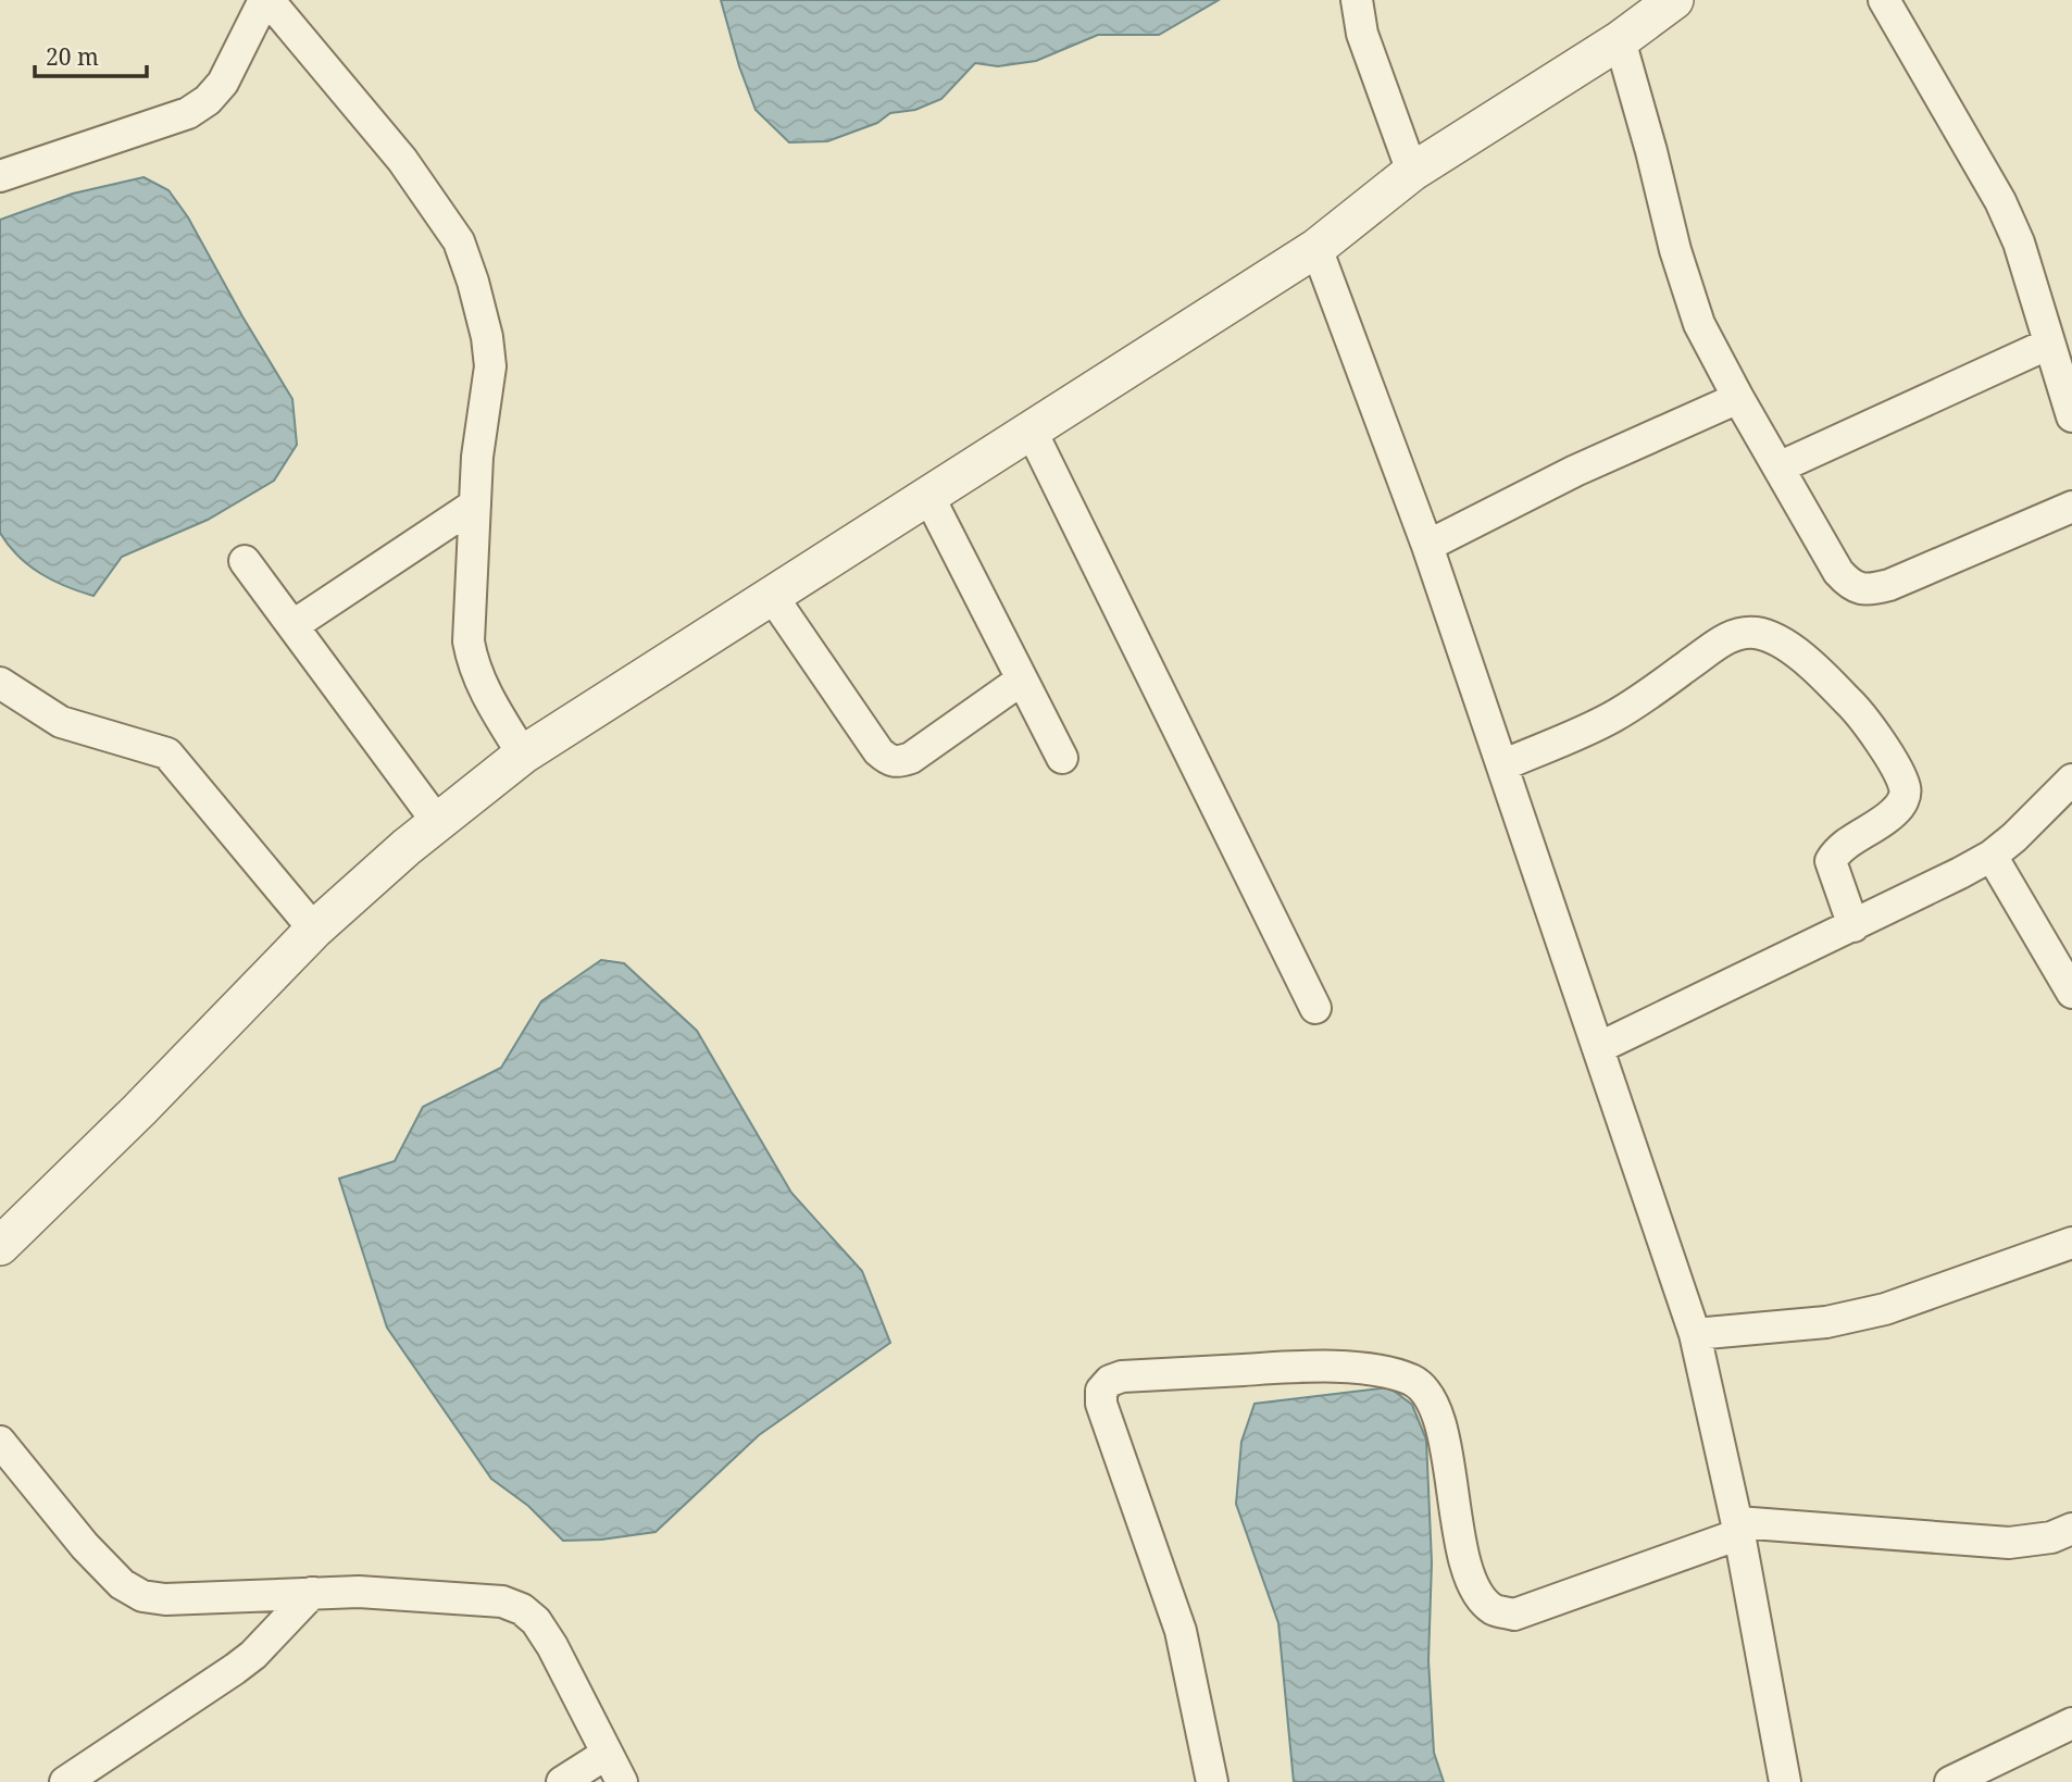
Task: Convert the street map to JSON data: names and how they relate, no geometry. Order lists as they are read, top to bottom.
{
  "scale_bar": "20 m"
}
